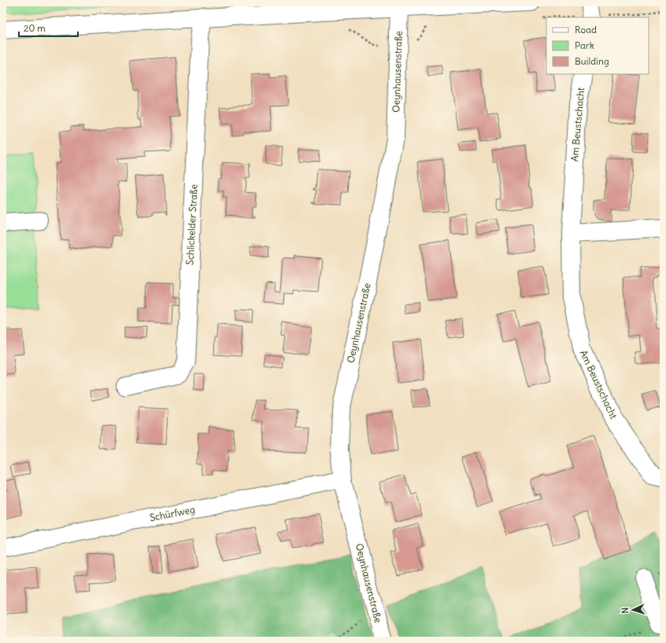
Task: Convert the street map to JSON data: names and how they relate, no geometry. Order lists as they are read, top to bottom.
{
  "streets": {
    "street": [
      "Oeynhausenstraße",
      "Am Beustschacht",
      "Schlickelder Straße",
      "Schürfweg"
    ]
  },
  "crossings": [
    ["Oeynhausenstraße", "Schürfweg"]
  ],
  "legend": ["Road", "Park", "Building"],
  "scale_bar": "20 m",
  "north": "left"
}
